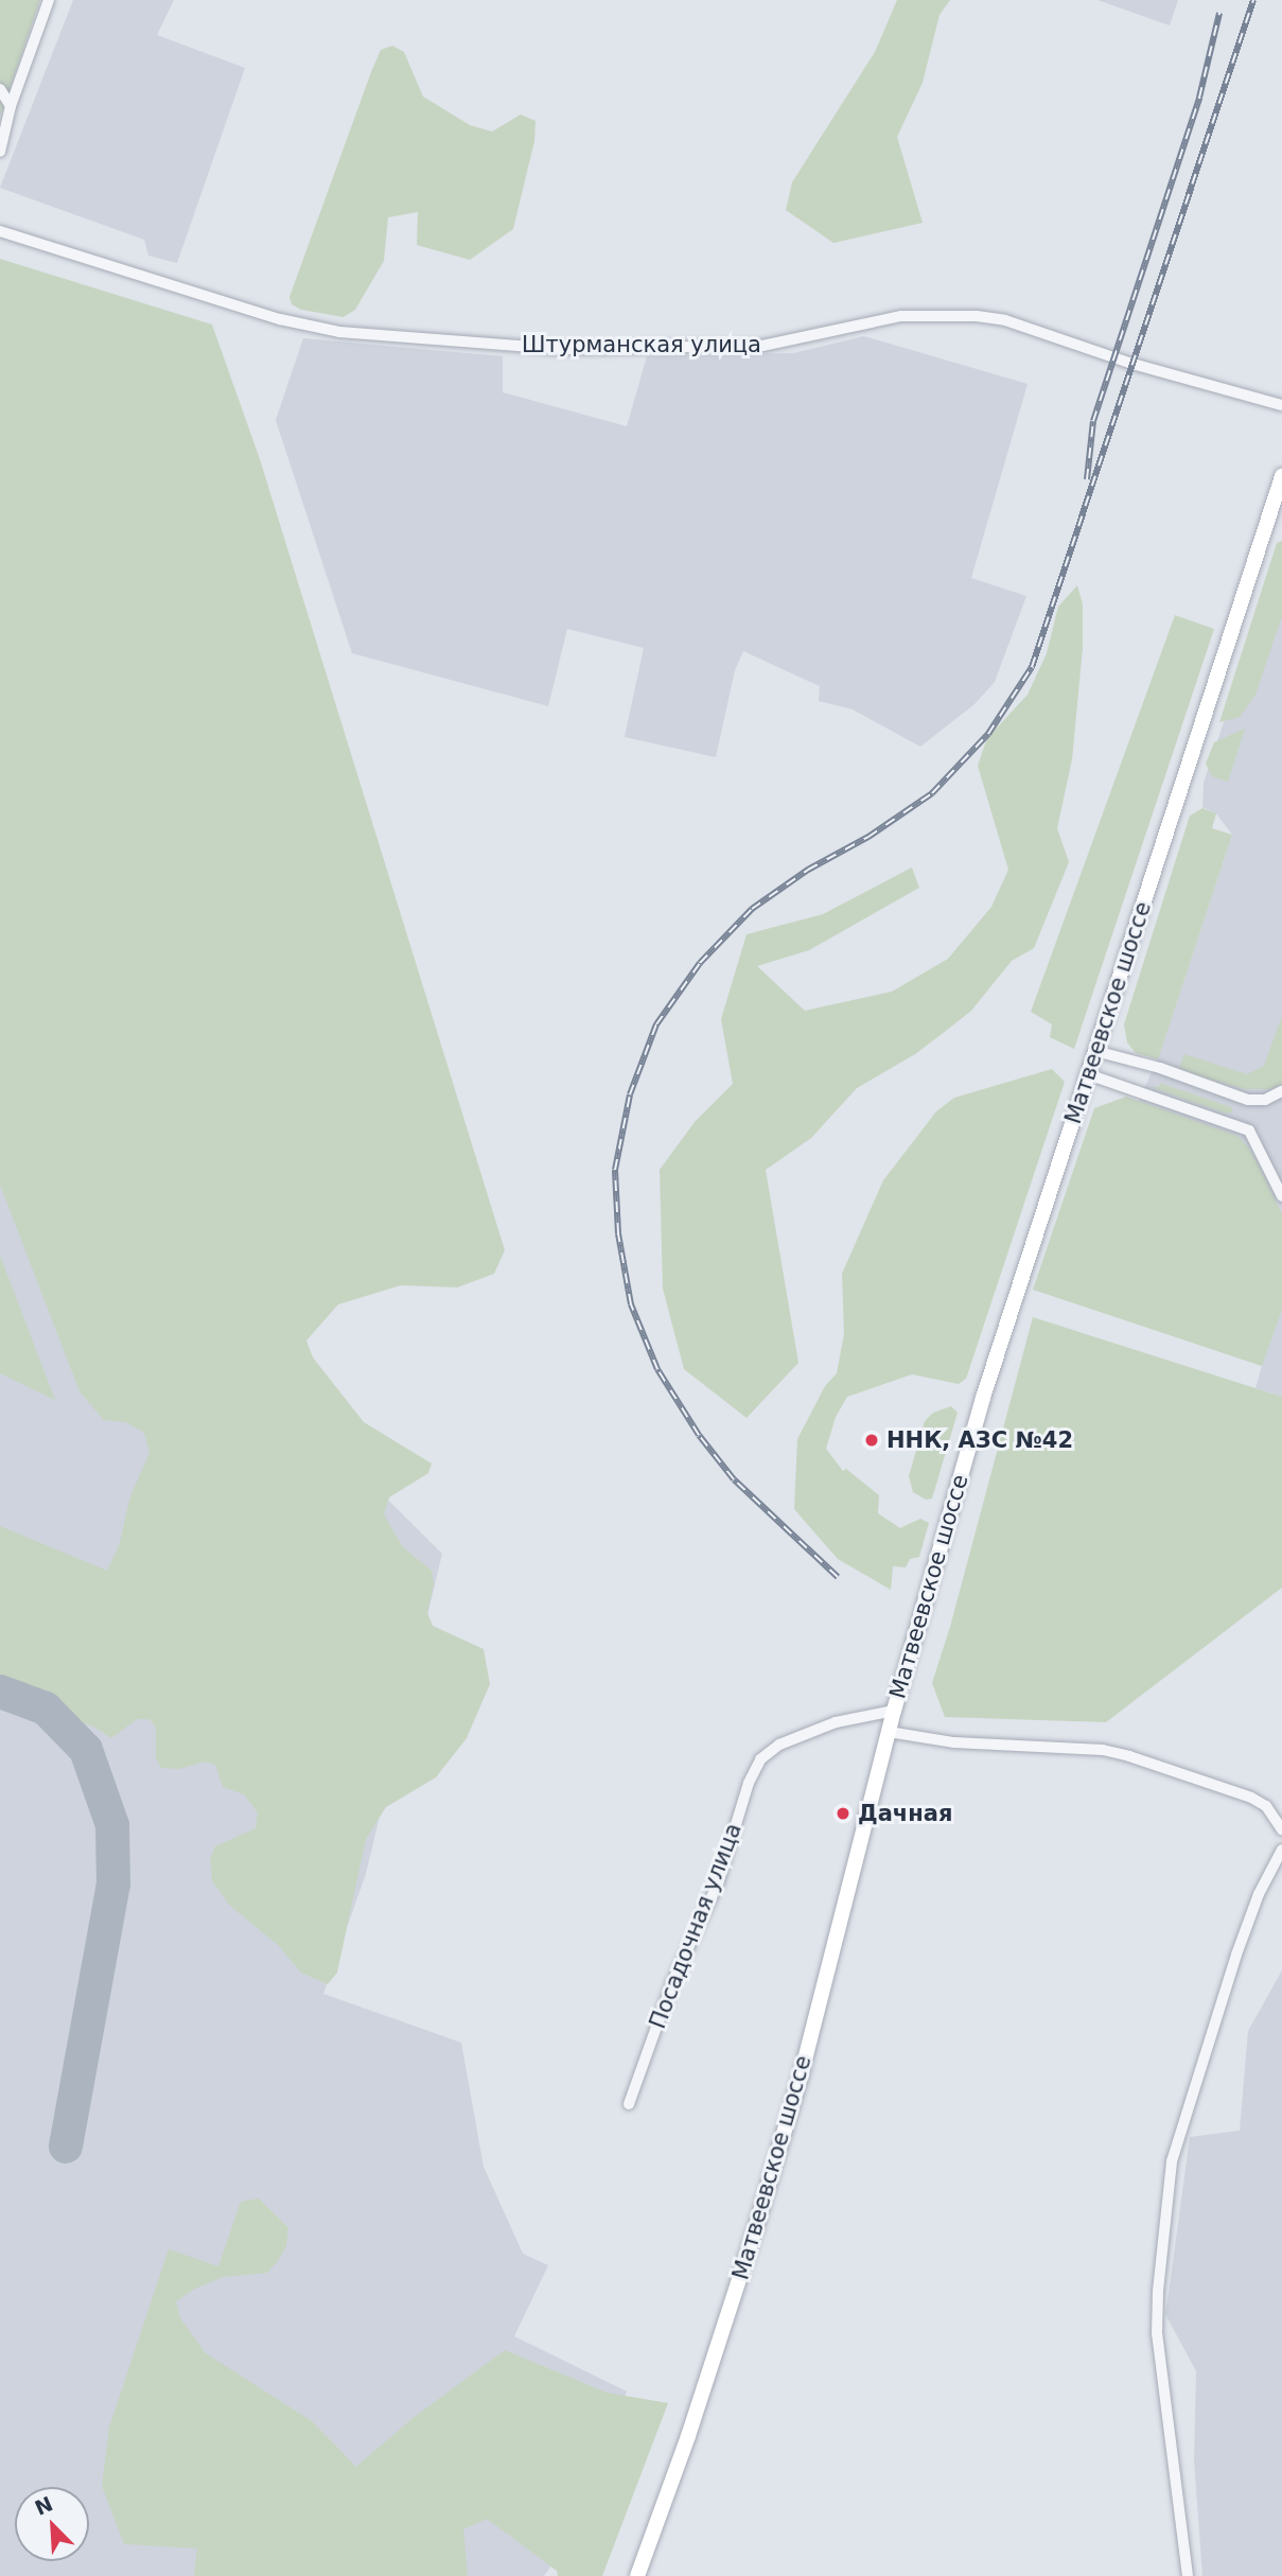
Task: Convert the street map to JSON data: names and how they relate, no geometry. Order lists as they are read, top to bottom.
{
  "streets": {
    "main road": ["Матвеевское шоссе"],
    "street": ["Штурманская улица", "Посадочная улица"]
  },
  "crossings": [
    ["Матвеевское шоссе", "Посадочная улица"]
  ],
  "places": ["ННК, АЗС №42", "Дачная"],
  "north": "top left"
}
